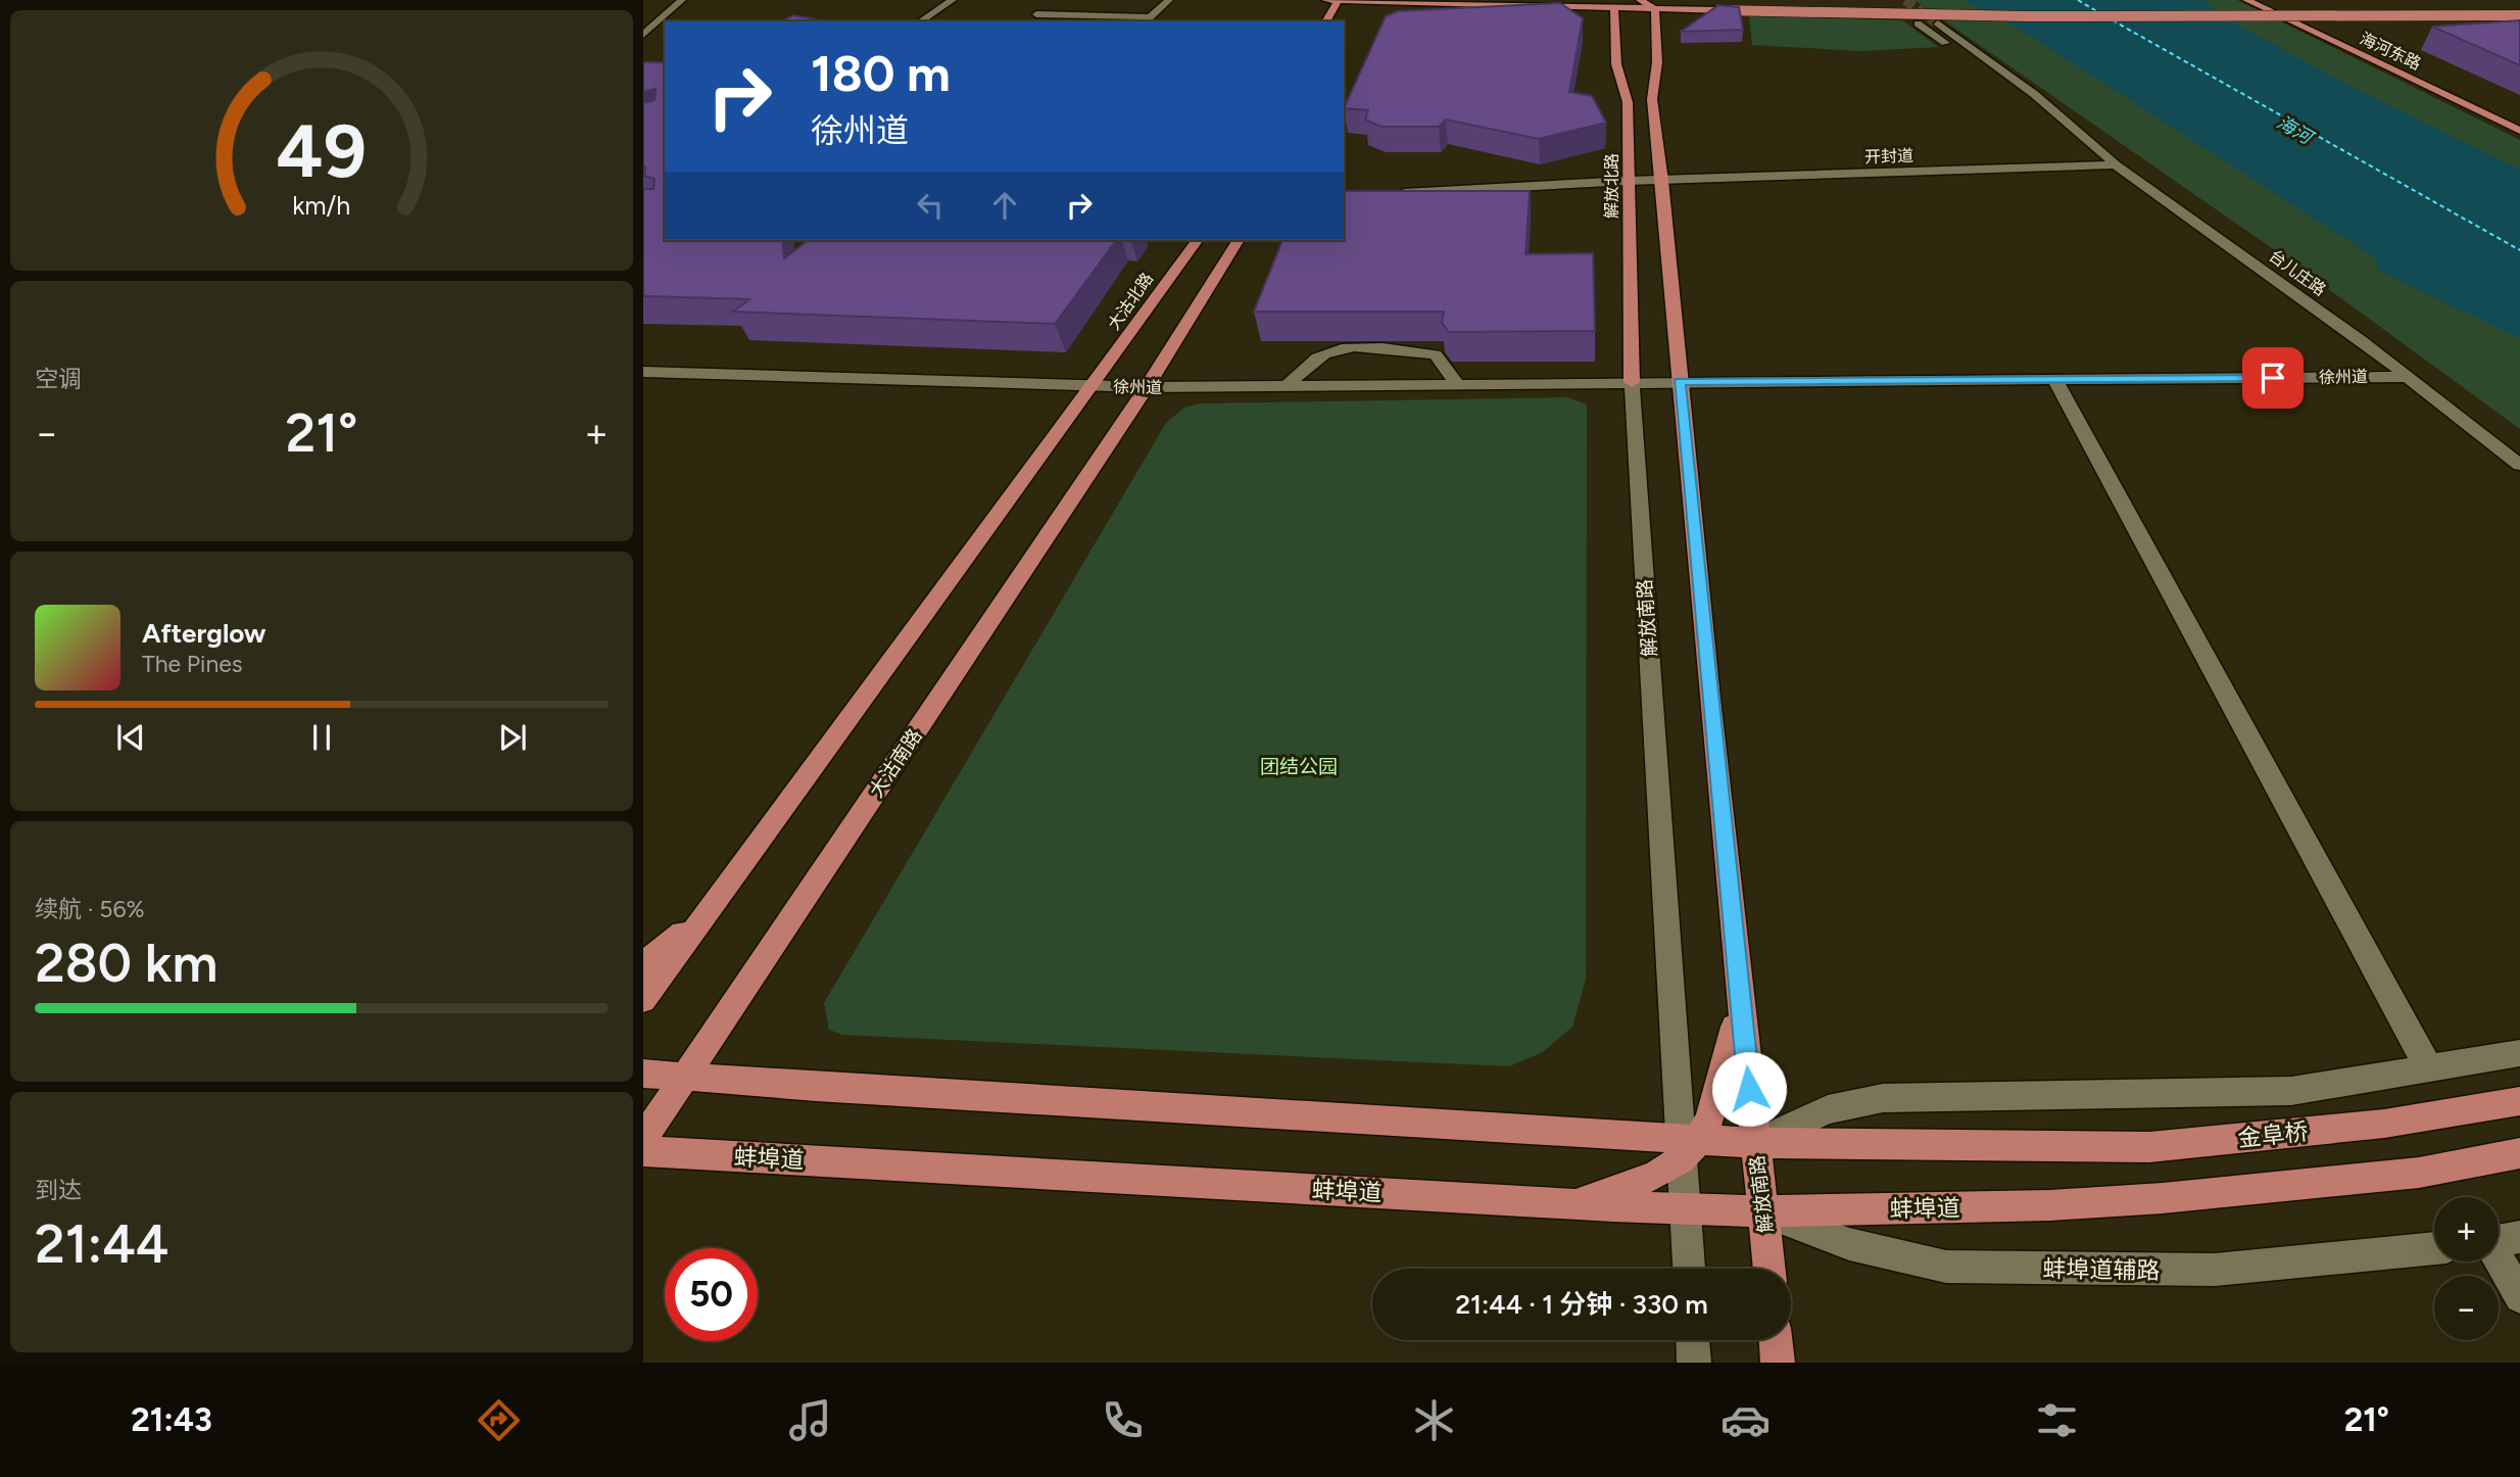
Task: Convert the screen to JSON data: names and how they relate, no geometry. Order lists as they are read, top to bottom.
{
  "streets": {
    "main road": [
      "海河东路",
      "解放北路",
      "大沽北路",
      "解放南路",
      "大沽南路",
      "金阜桥",
      "蚌埠道"
    ],
    "street": [
      "开封道",
      "台儿庄路",
      "徐州道",
      "蚌埠道辅路"
    ]
  },
  "crossings": [
    ["开封道", "解放北路"],
    ["开封道", "台儿庄路"],
    ["解放北路", "徐州道"],
    ["解放北路", "解放南路"],
    ["台儿庄路", "徐州道"],
    ["大沽北路", "徐州道"],
    ["徐州道", "解放南路"],
    ["徐州道", "大沽南路"],
    ["解放南路", "金阜桥"],
    ["解放南路", "蚌埠道"],
    ["解放南路", "蚌埠道辅路"],
    ["蚌埠道", "蚌埠道辅路"]
  ],
  "water": ["海河"],
  "parks": ["团结公园"],
  "page": {
    "turn": ["180 m", "徐州道"],
    "tile": [
      "空调",
      ["续航 · 56%", "280 km"],
      ["到达", "21:44"]
    ],
    "heat": ["−", "21°", "+"],
    "song": ["Afterglow", "The Pines"],
    "map_buttons": ["+", "−"],
    "limit": "50",
    "trip": "21:44 · 1 分钟 · 330 m",
    "tabs": ["21:43", "21°"],
    "gauge": ["49", "km/h"]
  }
}
